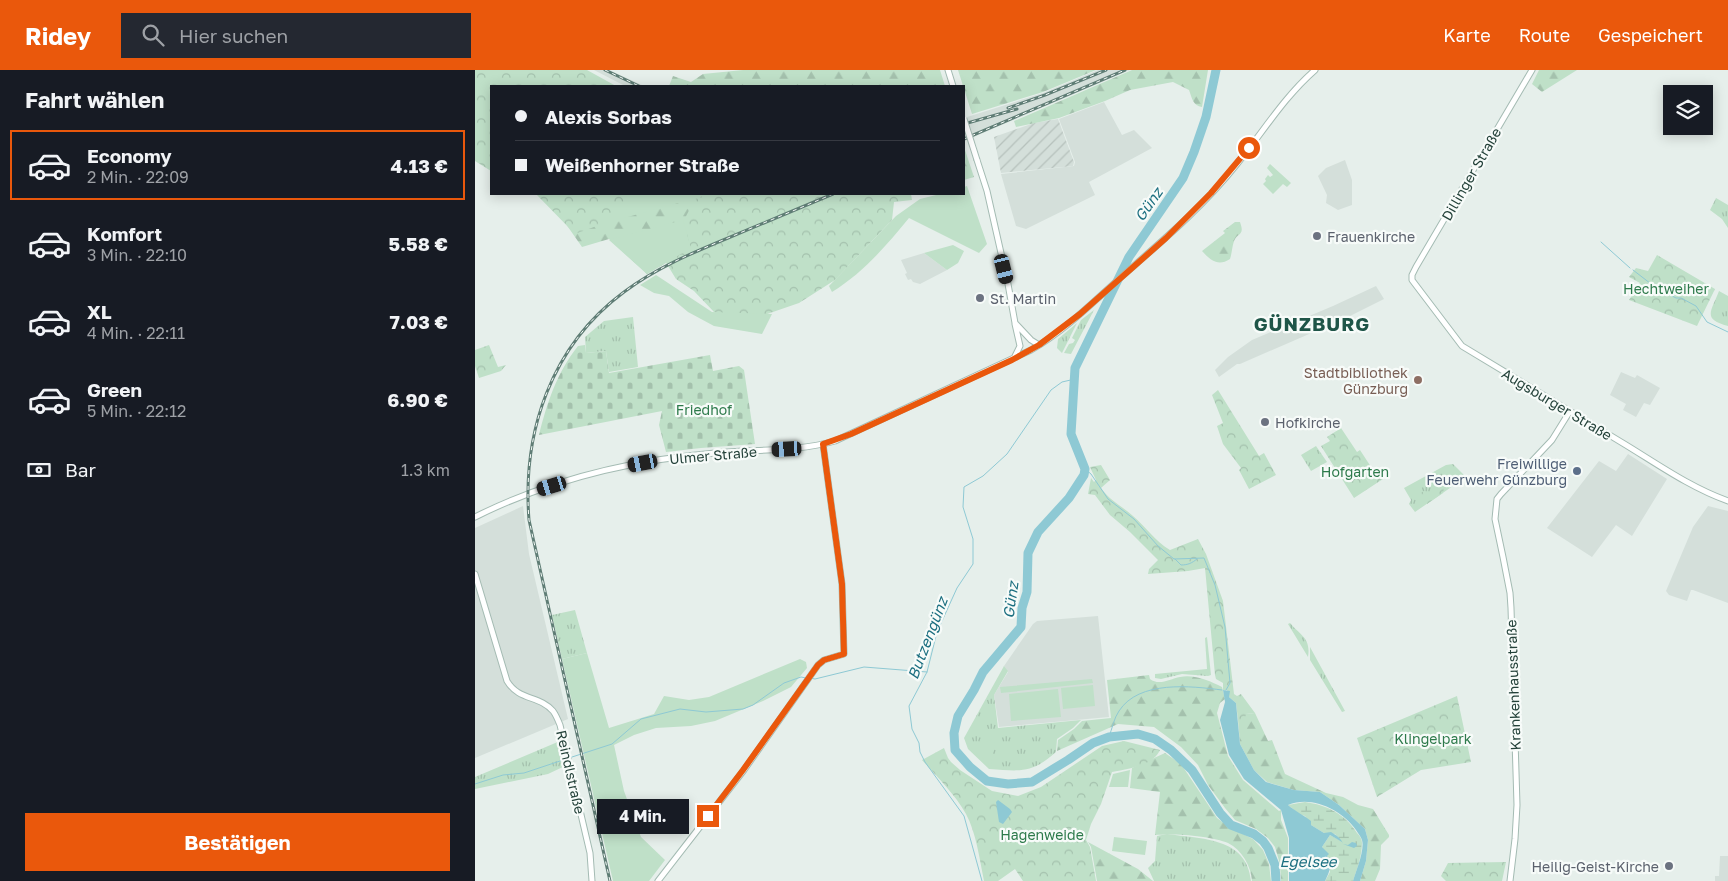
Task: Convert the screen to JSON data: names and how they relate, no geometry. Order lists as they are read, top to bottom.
{
  "streets": {
    "main road": [
      "Dillinger Straße",
      "Augsburger Straße",
      "Ulmer Straße",
      "Krankenhausstraße",
      "Reindlstraße"
    ]
  },
  "crossings": [
    ["Dillinger Straße", "Augsburger Straße"],
    ["Augsburger Straße", "Krankenhausstraße"]
  ],
  "districts": ["GÜNZBURG"],
  "water": ["Günz", "Butzengünz", "Egelsee"],
  "parks": [
    "Hechtweiher",
    "Friedhof",
    "Hofgarten",
    "Klingelpark",
    "Hagenweide"
  ],
  "places": [
    "Frauenkirche",
    "St. Martin",
    "Stadtbibliothek Günzburg",
    "Hofkirche",
    "Freiwillige Feuerwehr Günzburg",
    "Heilig-Geist-Kirche"
  ],
  "page": {
    "header": "Ridey",
    "search": "Hier suchen",
    "nav": ["Karte", "Route", "Gespeichert"],
    "heading": "Fahrt wählen",
    "banner": ["Alexis Sorbas", "Weißenhorner Straße"],
    "list": [
      {
        "name": "Economy",
        "note": "2 Min. · 22:09",
        "value": "4.13 €"
      },
      {
        "name": "Komfort",
        "note": "3 Min. · 22:10",
        "value": "5.58 €"
      },
      {
        "name": "XL",
        "note": "4 Min. · 22:11",
        "value": "7.03 €"
      },
      {
        "name": "Green",
        "note": "5 Min. · 22:12",
        "value": "6.90 €"
      }
    ],
    "pay": ["Bar", "1.3 km"],
    "bubble": "4 Min.",
    "buttons": "Bestätigen"
  }
}
